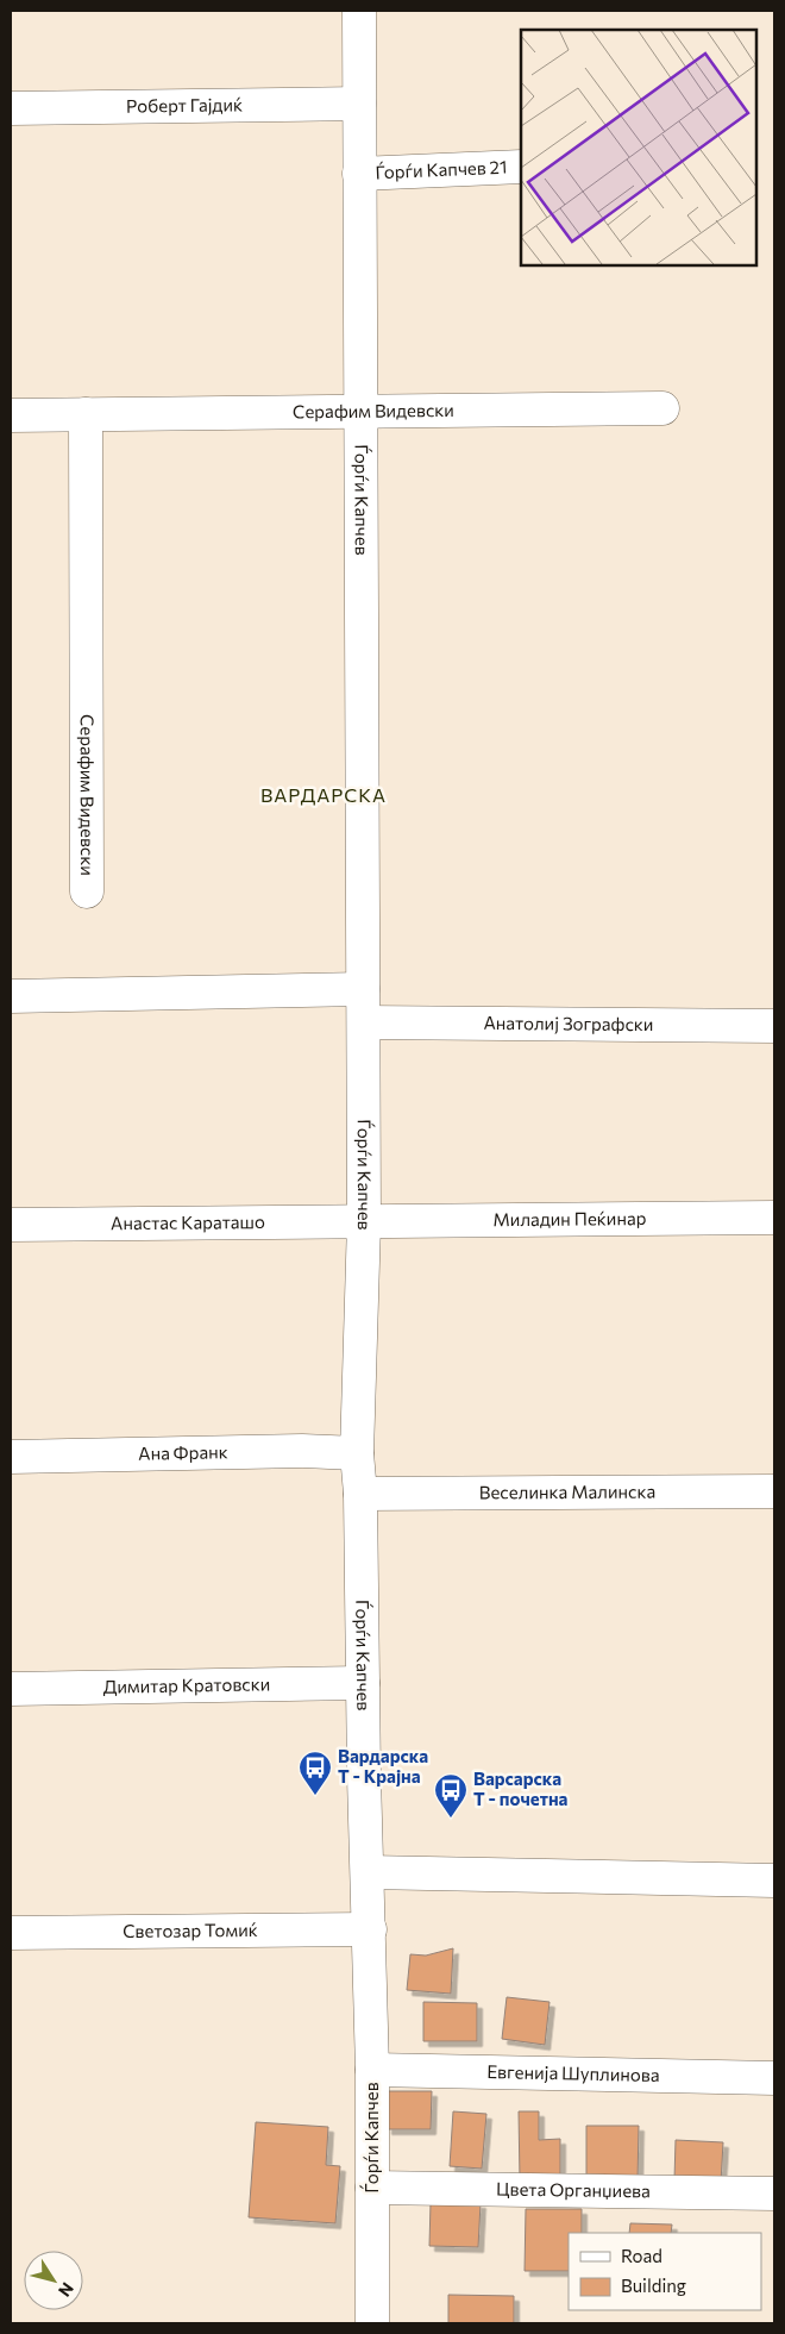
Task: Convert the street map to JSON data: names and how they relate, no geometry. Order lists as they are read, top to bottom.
{
  "streets": {
    "street": [
      "Роберт Гајдиќ",
      "Ѓорѓи Капчев 21",
      "Серафим Видевски",
      "Ѓорѓи Капчев",
      "Анатолиј Зографски",
      "Миладин Пеќинар",
      "Анастас Караташо",
      "Ана Франк",
      "Веселинка Малинска",
      "Димитар Кратовски",
      "Светозар Томиќ",
      "Евгенија Шуплинова",
      "Цвета Органџиева"
    ]
  },
  "crossings": [
    ["Роберт Гајдиќ", "Ѓорѓи Капчев"],
    ["Ѓорѓи Капчев 21", "Ѓорѓи Капчев"],
    ["Серафим Видевски", "Ѓорѓи Капчев"],
    ["Ѓорѓи Капчев", "Анатолиј Зографски"],
    ["Ѓорѓи Капчев", "Миладин Пеќинар"],
    ["Ѓорѓи Капчев", "Анастас Караташо"],
    ["Ѓорѓи Капчев", "Ана Франк"],
    ["Ѓорѓи Капчев", "Веселинка Малинска"],
    ["Ѓорѓи Капчев", "Димитар Кратовски"],
    ["Ѓорѓи Капчев", "Светозар Томиќ"],
    ["Ѓорѓи Капчев", "Евгенија Шуплинова"],
    ["Ѓорѓи Капчев", "Цвета Органџиева"],
    ["Миладин Пеќинар", "Анастас Караташо"]
  ],
  "districts": ["ВАРДАРСКА"],
  "places": {
    "bus stop": ["Вардарска Т - Крајна", "Варсарска Т - почетна"]
  },
  "legend": ["Road", "Building"],
  "north": "bottom right"
}
